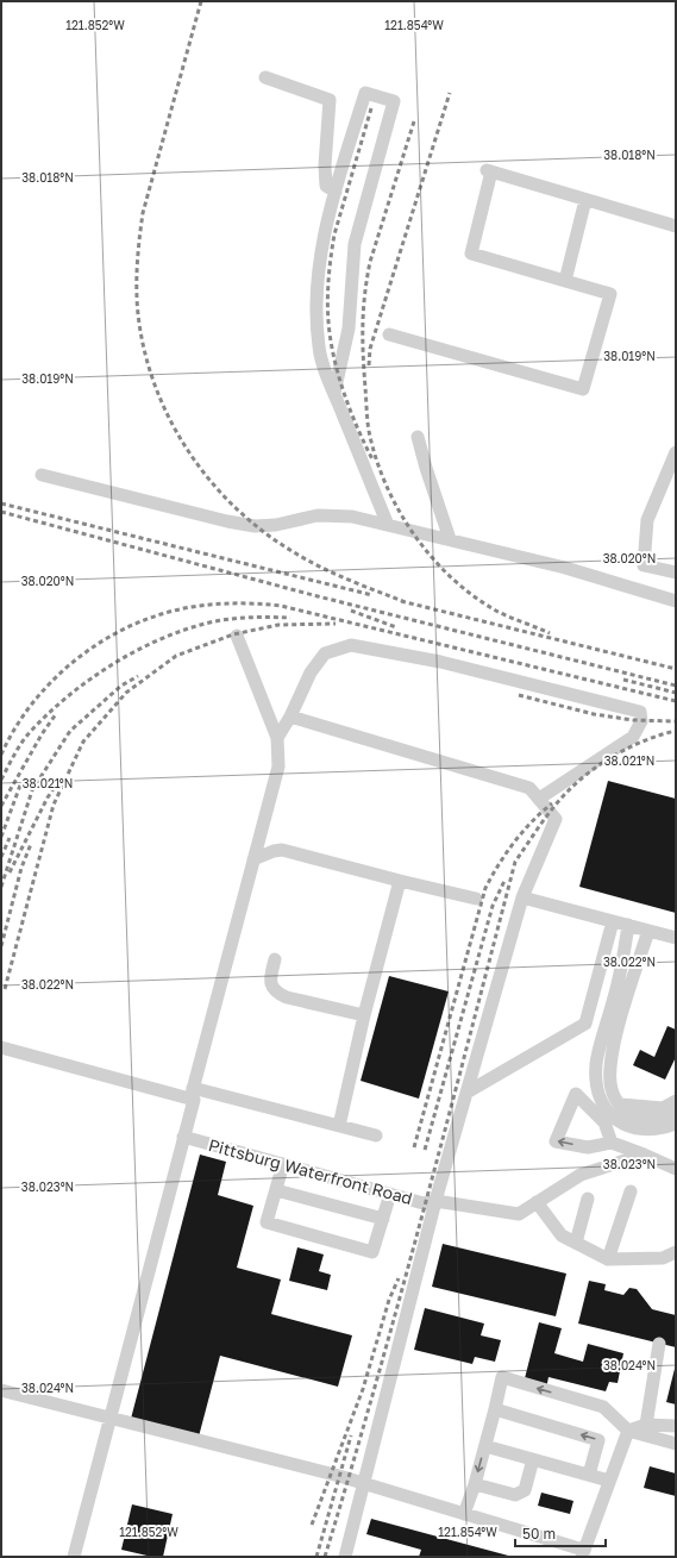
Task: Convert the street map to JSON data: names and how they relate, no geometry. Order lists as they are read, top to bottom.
{
  "streets": {
    "street": ["Pittsburg Waterfront Road"]
  },
  "scale_bar": "50 m",
  "coordinates": [
    "121.852°W",
    "121.854°W",
    "38.018°N",
    "38.019°N",
    "38.020°N",
    "38.021°N",
    "38.022°N",
    "38.023°N",
    "38.024°N"
  ]
}
